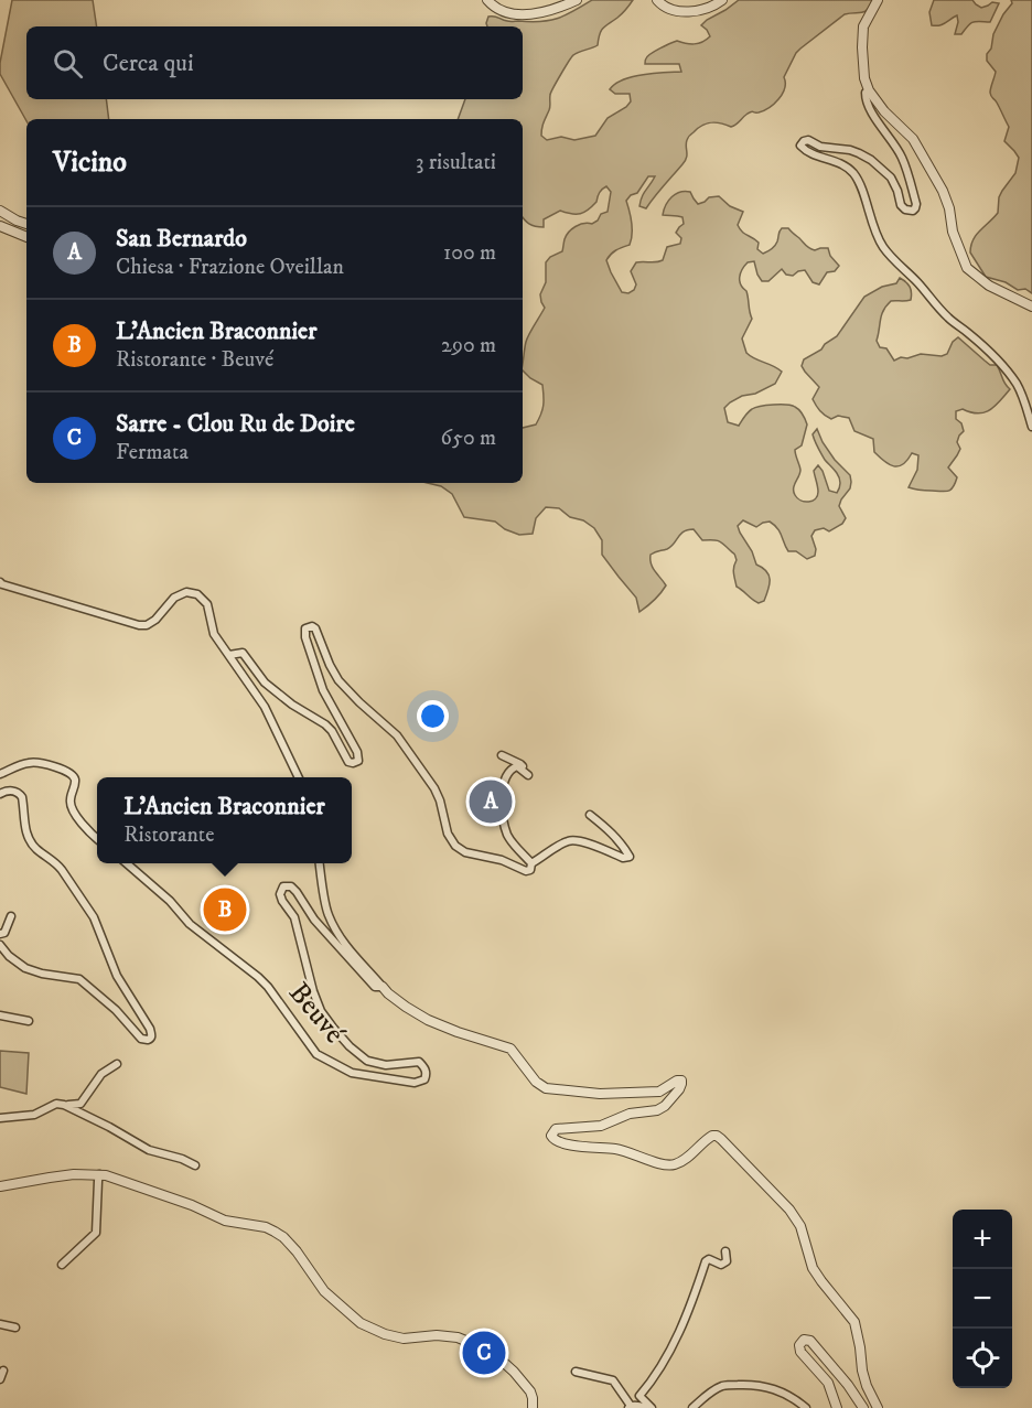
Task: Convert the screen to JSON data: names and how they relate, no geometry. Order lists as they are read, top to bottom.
{
  "streets": {
    "street": ["Beuvé"]
  },
  "page": {
    "search": "Cerca qui",
    "heading": ["Vicino", "3 risultati"],
    "list": [
      {
        "mark": "A",
        "name": "San Bernardo",
        "note": "Chiesa · Frazione Oveillan",
        "value": "100 m"
      },
      {
        "mark": "B",
        "name": "L'Ancien Braconnier",
        "note": "Ristorante · Beuvé",
        "value": "290 m"
      },
      {
        "mark": "C",
        "name": "Sarre - Clou Ru de Doire",
        "note": "Fermata",
        "value": "650 m"
      }
    ],
    "pins": ["A", "B", "C"],
    "popup": ["L'Ancien Braconnier", "Ristorante"],
    "map_buttons": ["+", "−"]
  }
}
